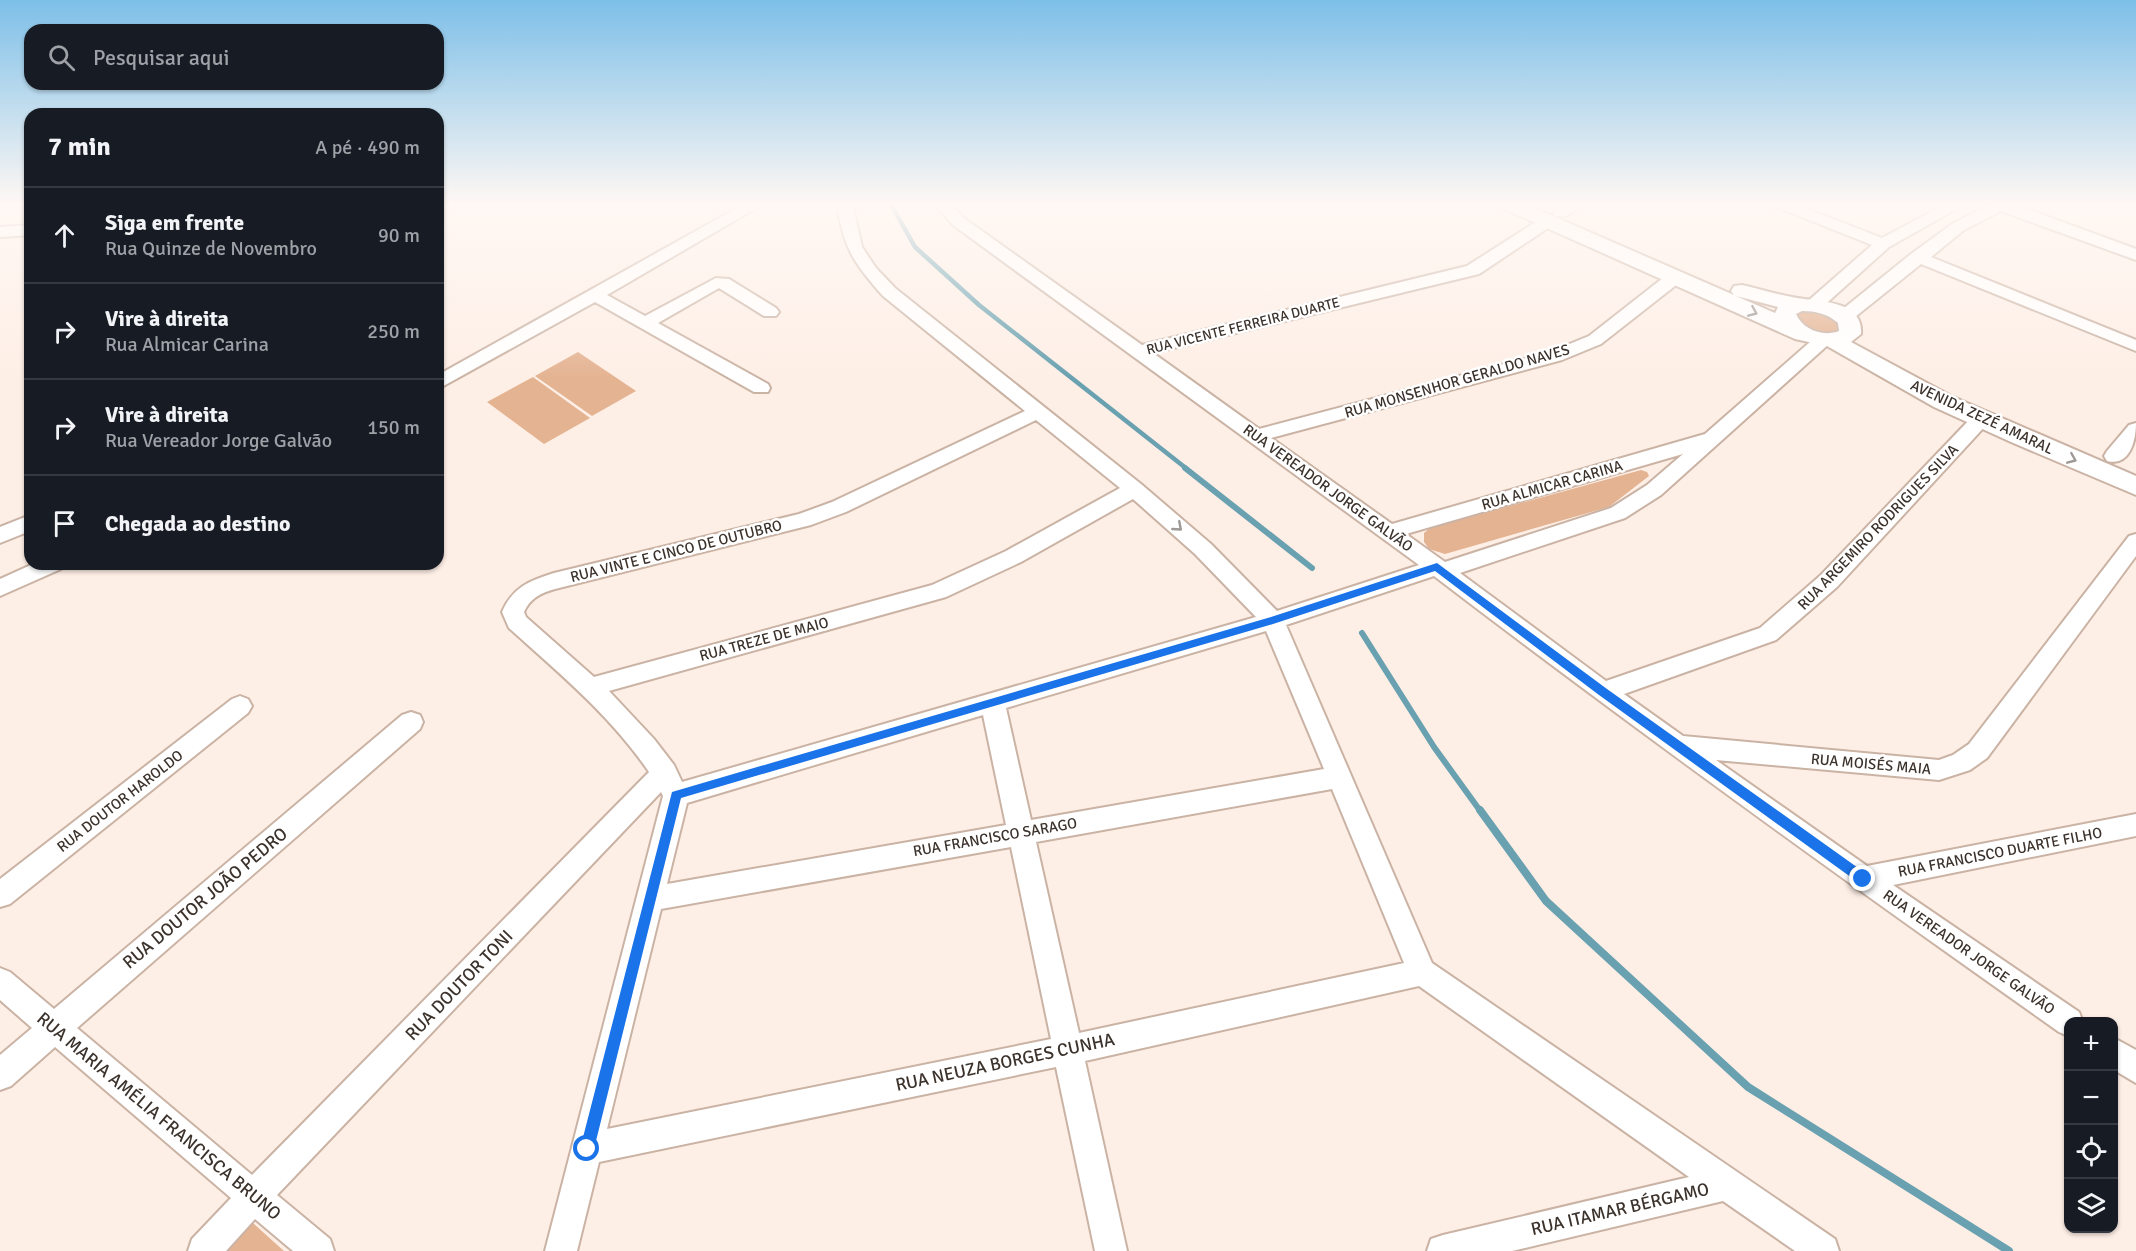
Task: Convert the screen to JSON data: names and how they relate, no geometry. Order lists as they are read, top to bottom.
{
  "streets": {
    "main road": ["AVENIDA ZEZÉ AMARAL"],
    "street": [
      "RUA VICENTE FERREIRA DUARTE",
      "RUA MONSENHOR GERALDO NAVES",
      "RUA ALMICAR CARINA",
      "RUA VEREADOR JORGE GALVÃO",
      "RUA ARGEMIRO RODRIGUES SILVA",
      "RUA VINTE E CINCO DE OUTUBRO",
      "RUA TREZE DE MAIO",
      "RUA MOISÉS MAIA",
      "RUA DOUTOR HAROLDO",
      "RUA FRANCISCO SARAGO",
      "RUA FRANCISCO DUARTE FILHO",
      "RUA DOUTOR JOÃO PEDRO",
      "RUA DOUTOR TONI",
      "RUA NEUZA BORGES CUNHA",
      "RUA MARIA AMÉLIA FRANCISCA BRUNO",
      "RUA ITAMAR BÉRGAMO"
    ]
  },
  "crossings": [
    ["RUA VICENTE FERREIRA DUARTE", "RUA VEREADOR JORGE GALVÃO"],
    ["RUA MONSENHOR GERALDO NAVES", "AVENIDA ZEZÉ AMARAL"],
    ["RUA MONSENHOR GERALDO NAVES", "RUA VEREADOR JORGE GALVÃO"],
    ["AVENIDA ZEZÉ AMARAL", "RUA ALMICAR CARINA"],
    ["AVENIDA ZEZÉ AMARAL", "RUA ARGEMIRO RODRIGUES SILVA"],
    ["RUA ALMICAR CARINA", "RUA VEREADOR JORGE GALVÃO"],
    ["RUA ALMICAR CARINA", "RUA DOUTOR TONI"],
    ["RUA VEREADOR JORGE GALVÃO", "RUA ARGEMIRO RODRIGUES SILVA"],
    ["RUA VEREADOR JORGE GALVÃO", "RUA MOISÉS MAIA"],
    ["RUA VEREADOR JORGE GALVÃO", "RUA FRANCISCO DUARTE FILHO"],
    ["RUA VINTE E CINCO DE OUTUBRO", "RUA TREZE DE MAIO"],
    ["RUA DOUTOR JOÃO PEDRO", "RUA MARIA AMÉLIA FRANCISCA BRUNO"],
    ["RUA DOUTOR TONI", "RUA MARIA AMÉLIA FRANCISCA BRUNO"]
  ],
  "page": {
    "search": "Pesquisar aqui",
    "heading": ["7 min", "A pé · 490 m"],
    "list": [
      ["Siga em frente", "Rua Quinze de Novembro", "90 m"],
      ["Vire à direita", "Rua Almicar Carina", "250 m"],
      ["Vire à direita", "Rua Vereador Jorge Galvão", "150 m"],
      "Chegada ao destino"
    ],
    "map_buttons": ["+", "−"]
  }
}
